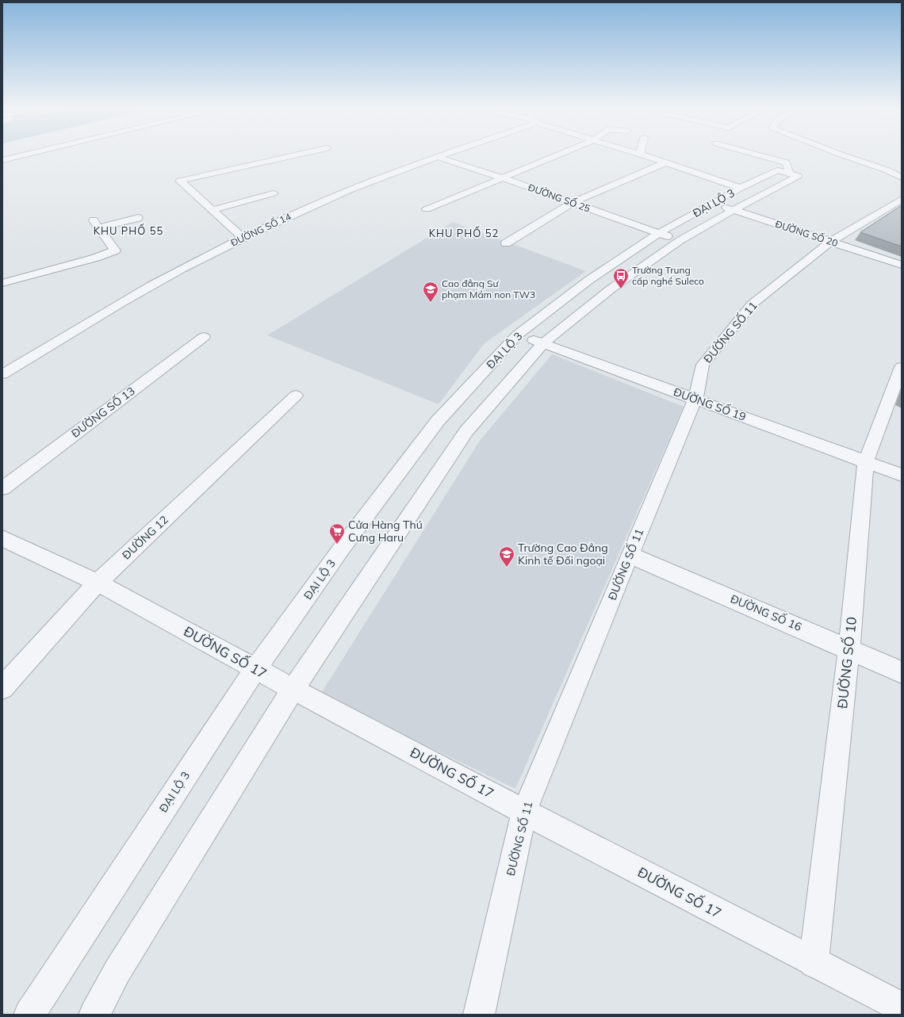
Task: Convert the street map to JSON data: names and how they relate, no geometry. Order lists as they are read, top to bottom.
{
  "streets": {
    "street": [
      "ĐƯỜNG SỐ 25",
      "ĐẠI LỘ 3",
      "ĐƯỜNG SỐ 14",
      "ĐƯỜNG SỐ 20",
      "ĐƯỜNG SỐ 11",
      "ĐƯỜNG SỐ 19",
      "ĐƯỜNG SỐ 13",
      "ĐƯỜNG 12",
      "ĐƯỜNG SỐ 16",
      "ĐƯỜNG SỐ 17",
      "ĐƯỜNG SỐ 10"
    ]
  },
  "crossings": [
    ["ĐƯỜNG SỐ 25", "ĐẠI LỘ 3"],
    ["ĐƯỜNG SỐ 25", "ĐƯỜNG SỐ 14"],
    ["ĐẠI LỘ 3", "ĐƯỜNG SỐ 20"],
    ["ĐẠI LỘ 3", "ĐƯỜNG SỐ 19"],
    ["ĐẠI LỘ 3", "ĐƯỜNG SỐ 17"],
    ["ĐƯỜNG SỐ 20", "ĐƯỜNG SỐ 11"],
    ["ĐƯỜNG SỐ 11", "ĐƯỜNG SỐ 19"],
    ["ĐƯỜNG SỐ 11", "ĐƯỜNG SỐ 16"],
    ["ĐƯỜNG SỐ 11", "ĐƯỜNG SỐ 17"],
    ["ĐƯỜNG SỐ 19", "ĐƯỜNG SỐ 10"],
    ["ĐƯỜNG 12", "ĐƯỜNG SỐ 17"],
    ["ĐƯỜNG SỐ 16", "ĐƯỜNG SỐ 10"],
    ["ĐƯỜNG SỐ 17", "ĐƯỜNG SỐ 10"]
  ],
  "districts": ["KHU PHỐ 55", "KHU PHỐ 52"],
  "places": {
    "bus stop": ["Trường Trung cấp nghề Suleco"],
    "school or university": ["Cao đẳng Sư phạm Mầm non TW3", "Trường Cao Đẳng Kinh tế Đối ngoại"],
    "supermarket": ["Cửa Hàng Thú Cưng Haru"]
  }
}
